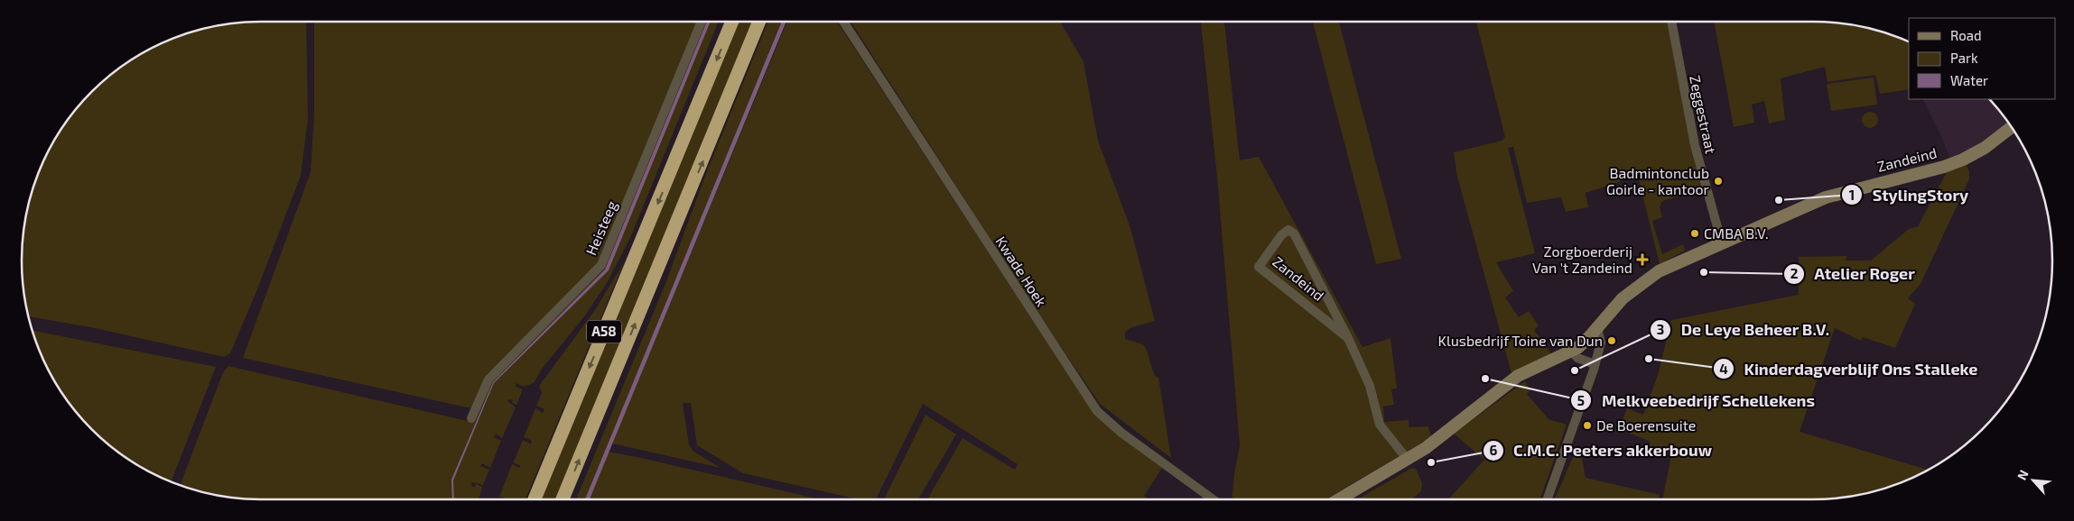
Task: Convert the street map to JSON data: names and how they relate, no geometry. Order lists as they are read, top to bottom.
{
  "streets": {
    "highway": ["A58"],
    "street": [
      "Zeggestraat",
      "Zandeind",
      "Heisteeg",
      "Kwade Hoek"
    ]
  },
  "crossings": [
    ["Zeggestraat", "Zandeind"]
  ],
  "places": {
    "other": [
      "Badmintonclub Goirle - kantoor",
      "StylingStory",
      "CMBA B.V.",
      "Atelier Roger",
      "Klusbedrijf Toine van Dun",
      "Kinderdagverblijf Ons Stalleke",
      "De Leye Beheer B.V.",
      "Melkveebedrijf Schellekens",
      "De Boerensuite",
      "C.M.C. Peeters akkerbouw"
    ],
    "health": ["Zorgboerderij Van 't Zandeind"]
  },
  "legend": ["Road", "Park", "Water"],
  "north": "top left"
}
